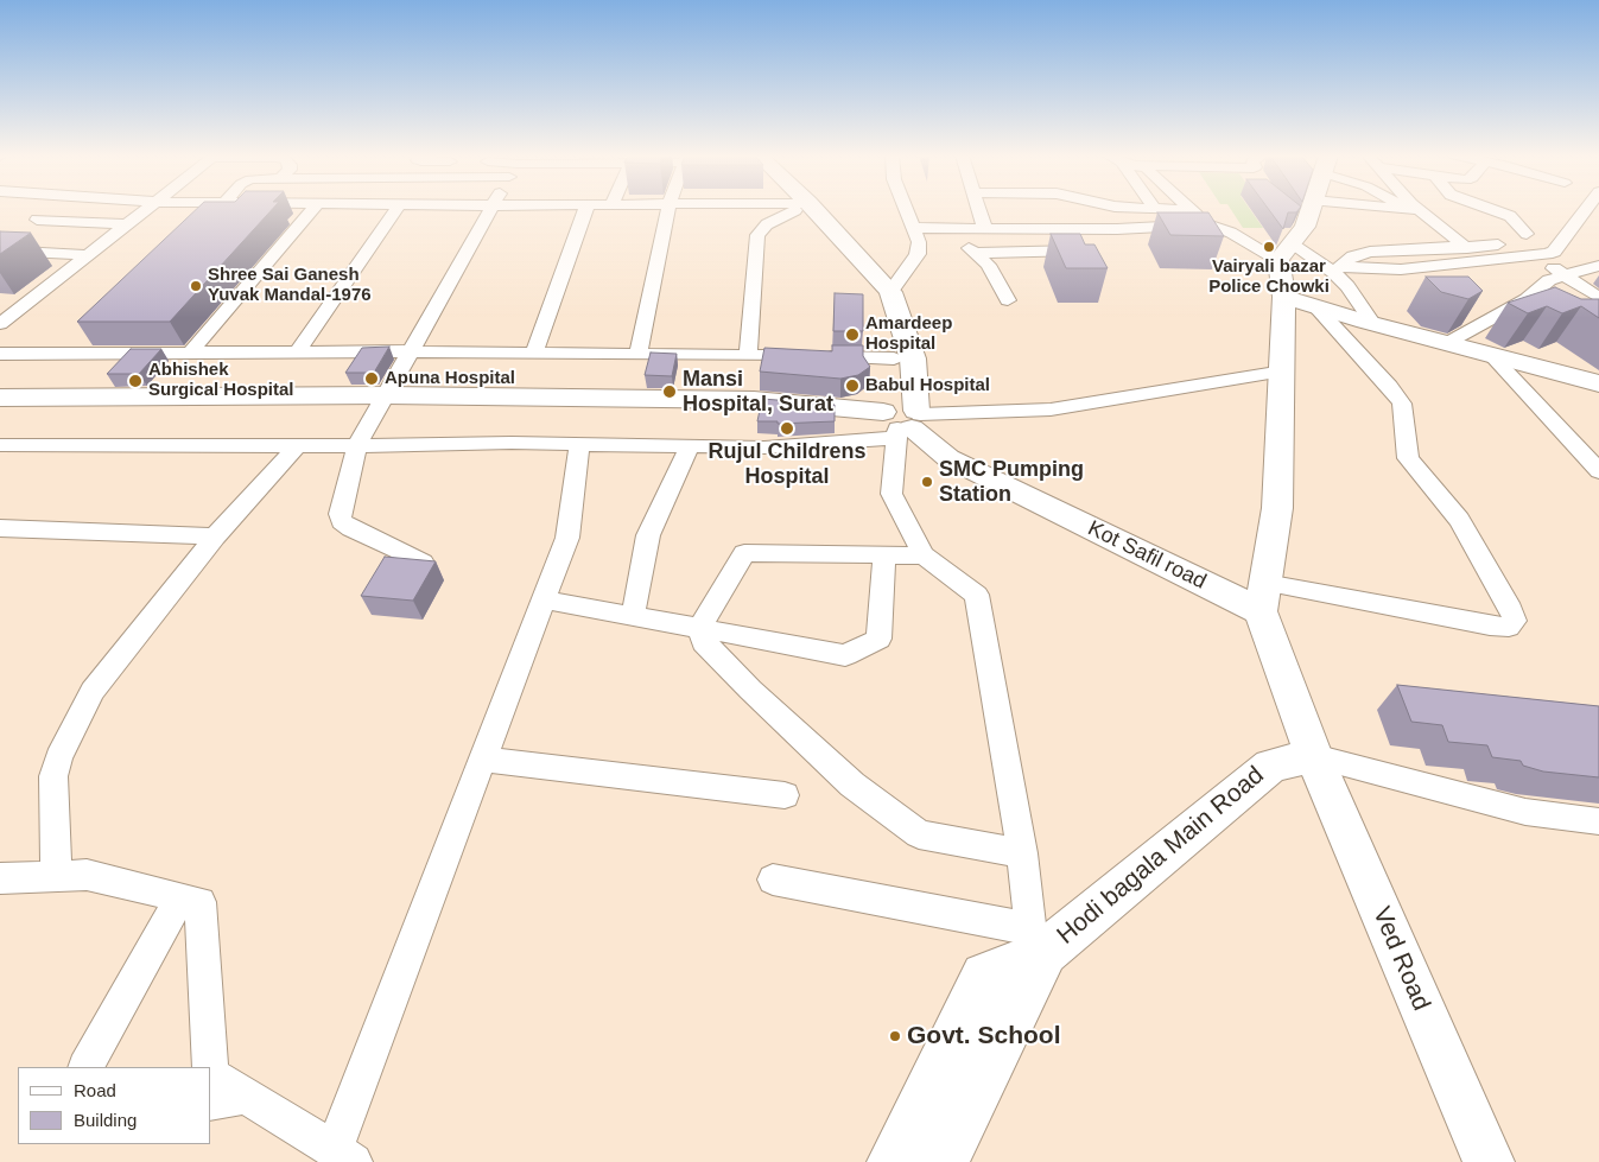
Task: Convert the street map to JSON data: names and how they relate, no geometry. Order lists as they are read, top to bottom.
{
  "streets": {
    "main road": ["Kot Safil road", "Hodi bagala Main Road", "Ved Road"]
  },
  "crossings": [
    ["Kot Safil road", "Ved Road"],
    ["Hodi bagala Main Road", "Ved Road"]
  ],
  "places": [
    "Vairyali bazar Police Chowki",
    "Shree Sai Ganesh Yuvak Mandal-1976",
    "Amardeep Hospital",
    "Apuna Hospital",
    "Abhishek Surgical Hospital",
    "Babul Hospital",
    "Mansi Hospital, Surat",
    "Rujul Childrens Hospital",
    "SMC Pumping Station",
    "Govt. School"
  ],
  "legend": ["Road", "Building"]
}
